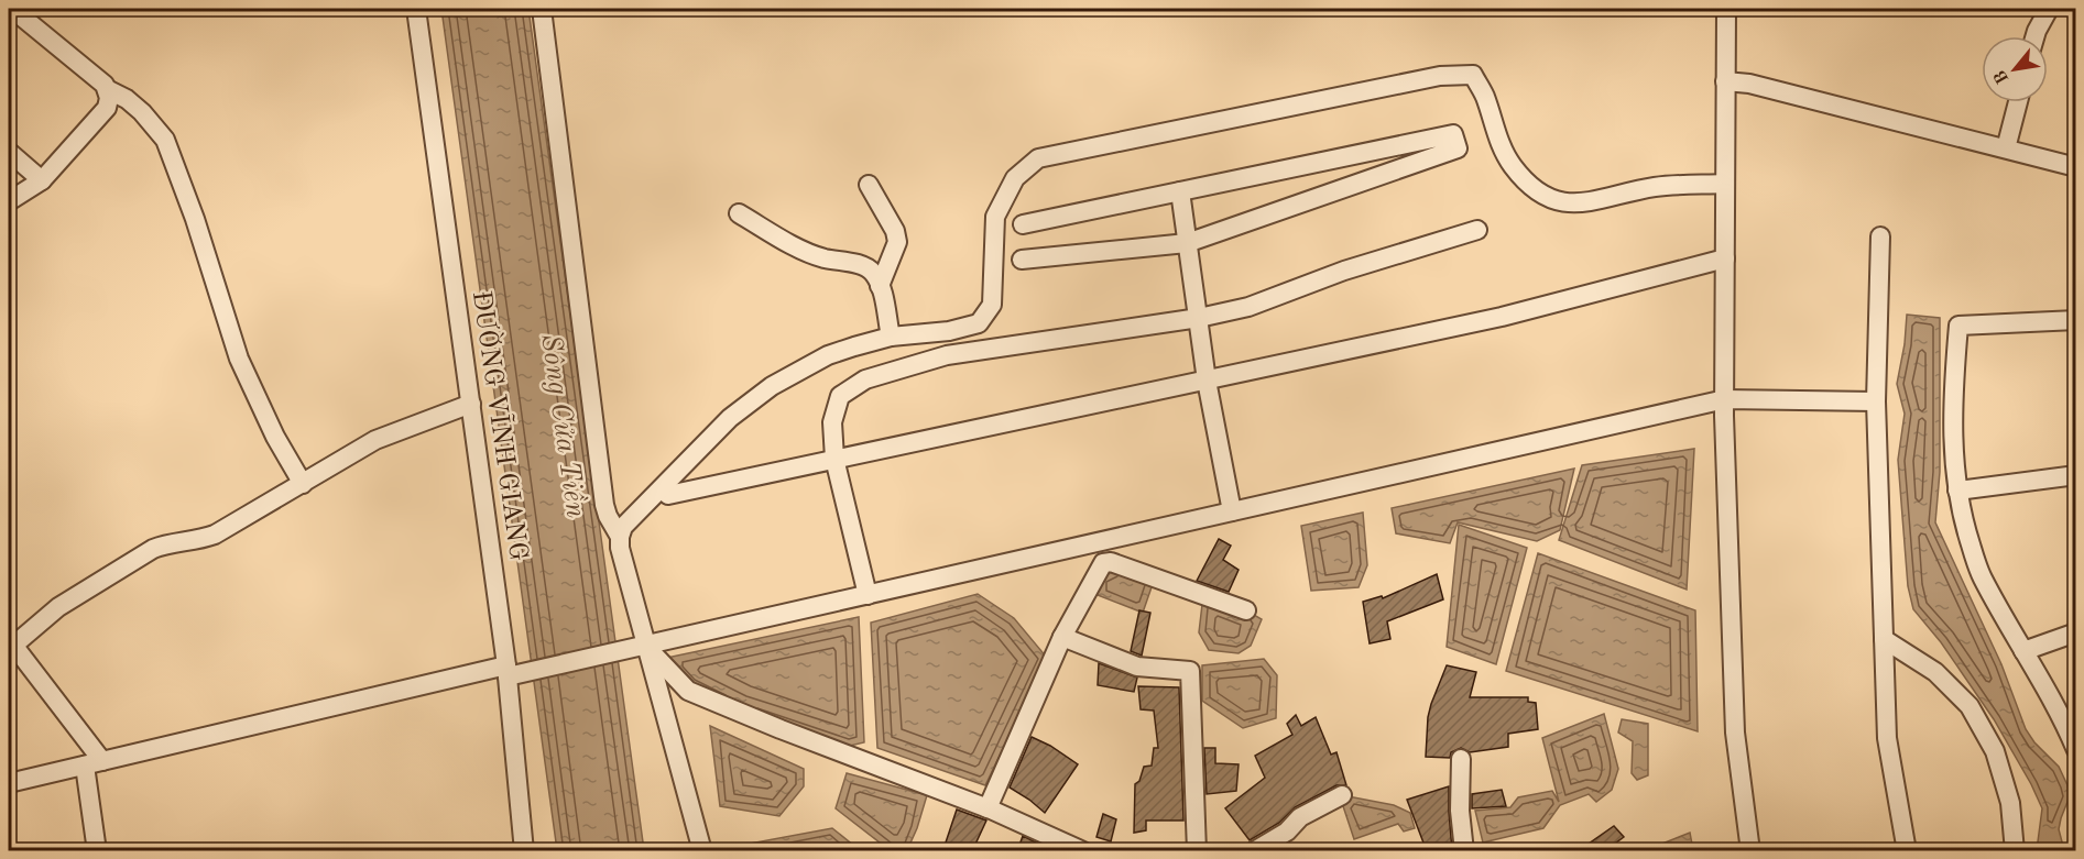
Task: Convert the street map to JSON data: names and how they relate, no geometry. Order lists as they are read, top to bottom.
{
  "streets": {
    "street": ["ĐƯỜNG VĨNH GIANG"]
  },
  "water": ["Sông Cửa Tiền"],
  "north": "bottom left"
}
